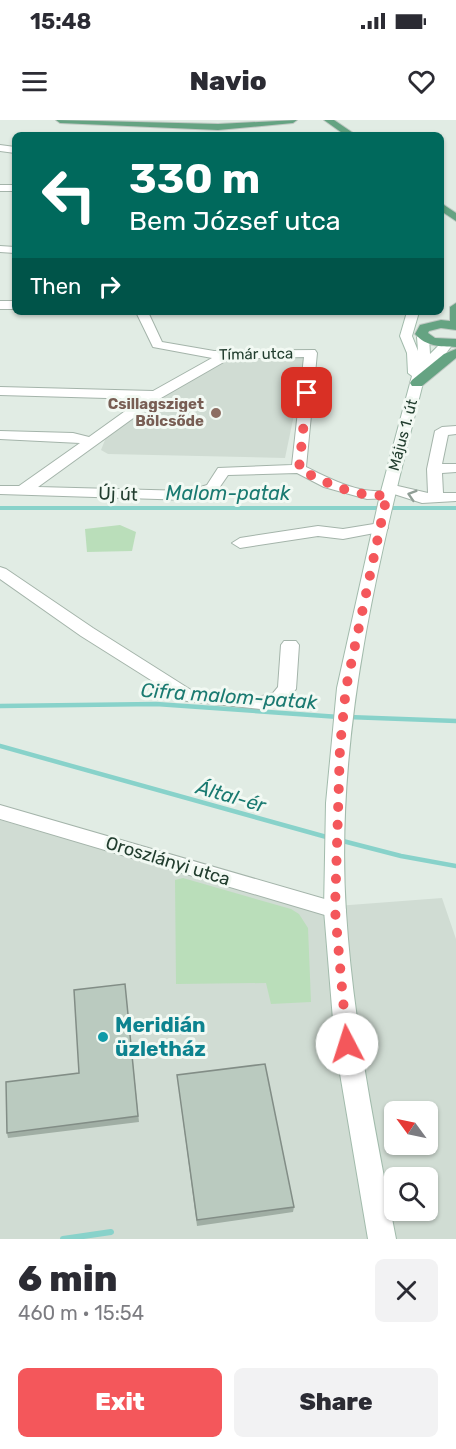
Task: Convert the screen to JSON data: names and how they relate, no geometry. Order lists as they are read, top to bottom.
{
  "streets": {
    "street": [
      "Tímár utca",
      "Május 1. út",
      "Új út",
      "Oroszlányi utca"
    ]
  },
  "crossings": [
    ["Tímár utca", "Új út"],
    ["Május 1. út", "Oroszlányi utca"]
  ],
  "water": ["Malom-patak", "Cifra malom-patak", "Által-ér"],
  "places": ["Csillagsziget Bölcsőde", "Meridián üzletház"],
  "north": "top left",
  "page": {
    "status": "15:48",
    "header": "Navio",
    "turn": ["330 m", "Bem József utca"],
    "then": "Then",
    "heading": ["6 min", "460 m · 15:54"],
    "buttons": ["Exit", "Share"]
  }
}
